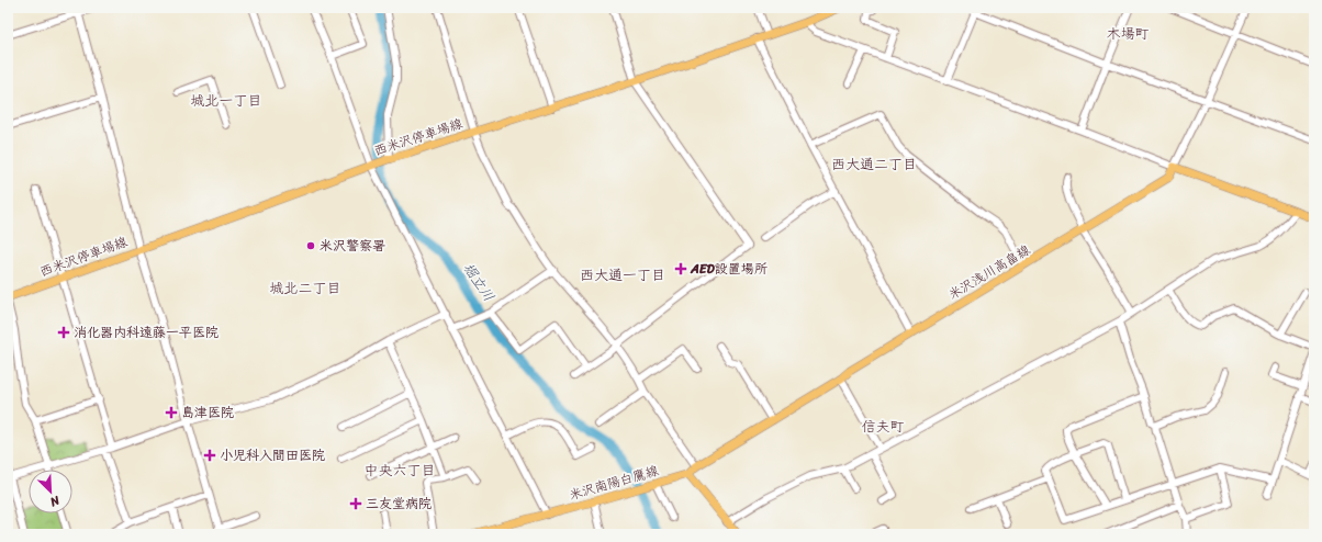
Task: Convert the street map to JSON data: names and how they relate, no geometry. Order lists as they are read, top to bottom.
{
  "streets": {
    "main road": ["西米沢停車場線", "米沢浅川高畠線", "米沢南陽白鷹線"]
  },
  "crossings": [
    ["米沢浅川高畠線", "米沢南陽白鷹線"]
  ],
  "districts": [
    "木場町",
    "城北一丁目",
    "西大通二丁目",
    "西大通一丁目",
    "城北二丁目",
    "信夫町",
    "中央六丁目"
  ],
  "water": ["堀立川"],
  "places": {
    "other": ["米沢警察署"],
    "health": [
      "AED設置場所",
      "消化器内科遠藤一平医院",
      "島津医院",
      "小児科入間田医院",
      "三友堂病院"
    ]
  },
  "north": "bottom right"
}
